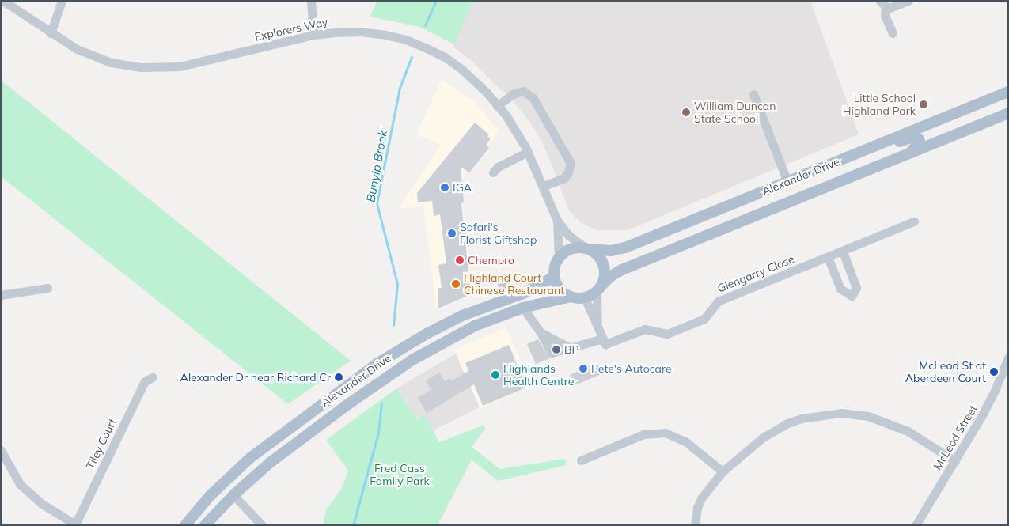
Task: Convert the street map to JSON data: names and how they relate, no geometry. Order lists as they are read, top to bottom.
{
  "streets": {
    "main road": ["Alexander Drive"],
    "street": [
      "Explorers Way",
      "Glengarry Close",
      "McLeod Street",
      "Tiley Court"
    ]
  },
  "crossings": [
    ["Explorers Way", "Alexander Drive"]
  ],
  "water": ["Bunyip Brook"],
  "parks": ["Fred Cass Family Park"],
  "places": [
    "Little School Highland Park",
    "William Duncan State School",
    "IGA",
    "Safari's Florist Giftshop",
    "Chempro",
    "Highland Court Chinese Restaurant",
    "BP",
    "Pete's Autocare",
    "McLeod St at Aberdeen Court",
    "Highlands Health Centre",
    "Alexander Dr near Richard Cr"
  ]
}
